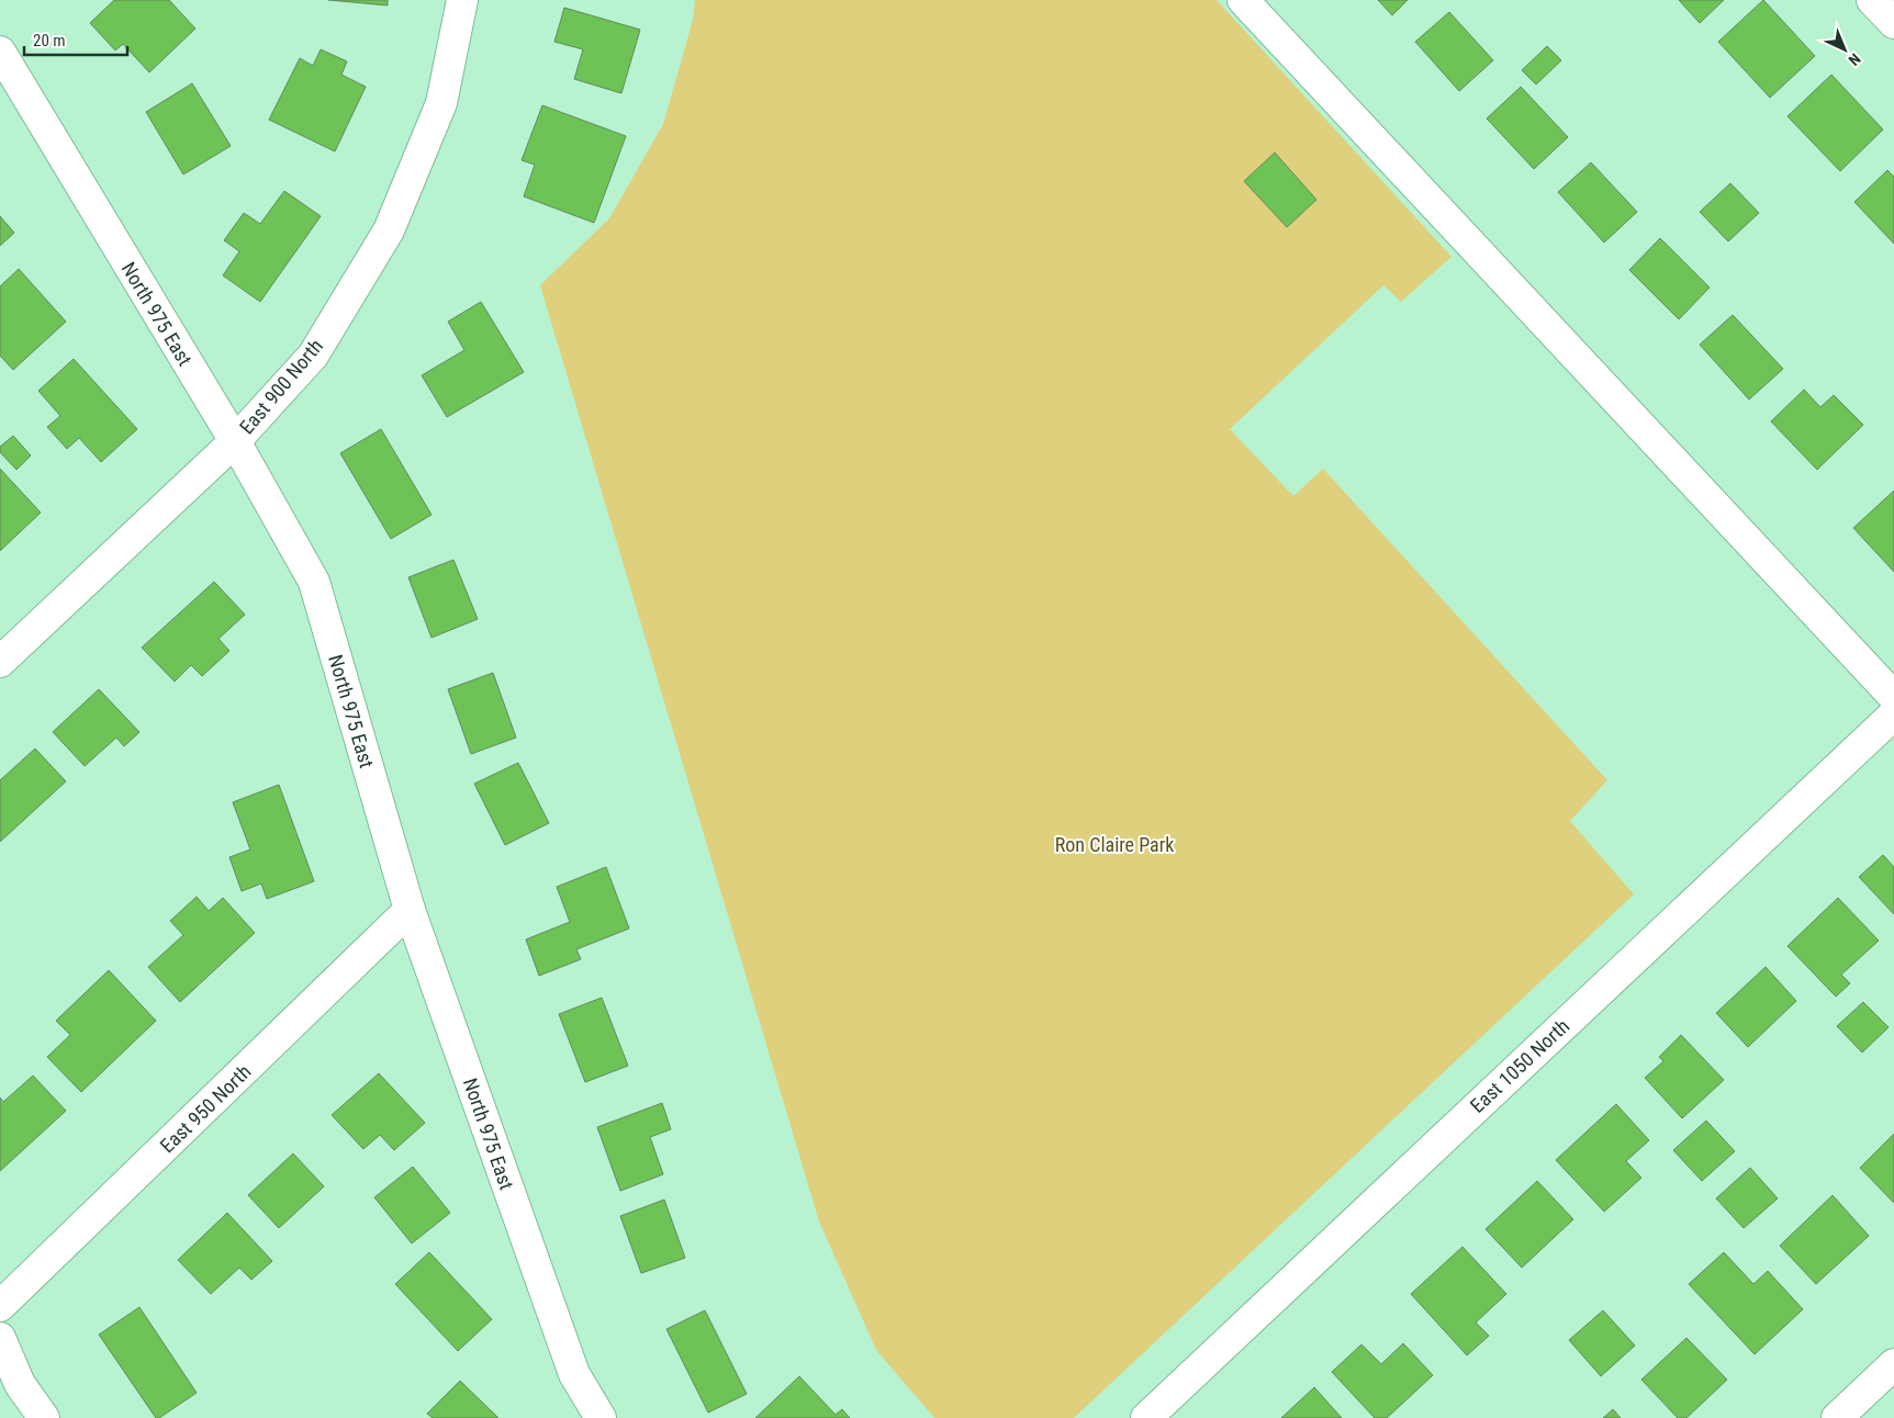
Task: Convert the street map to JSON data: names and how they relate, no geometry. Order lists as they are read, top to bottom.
{
  "streets": {
    "street": [
      "North 975 East",
      "East 900 North",
      "East 1050 North",
      "East 950 North"
    ]
  },
  "crossings": [
    ["North 975 East", "East 900 North"],
    ["North 975 East", "East 950 North"]
  ],
  "parks": ["Ron Claire Park"],
  "scale_bar": "20 m",
  "north": "bottom right"
}
